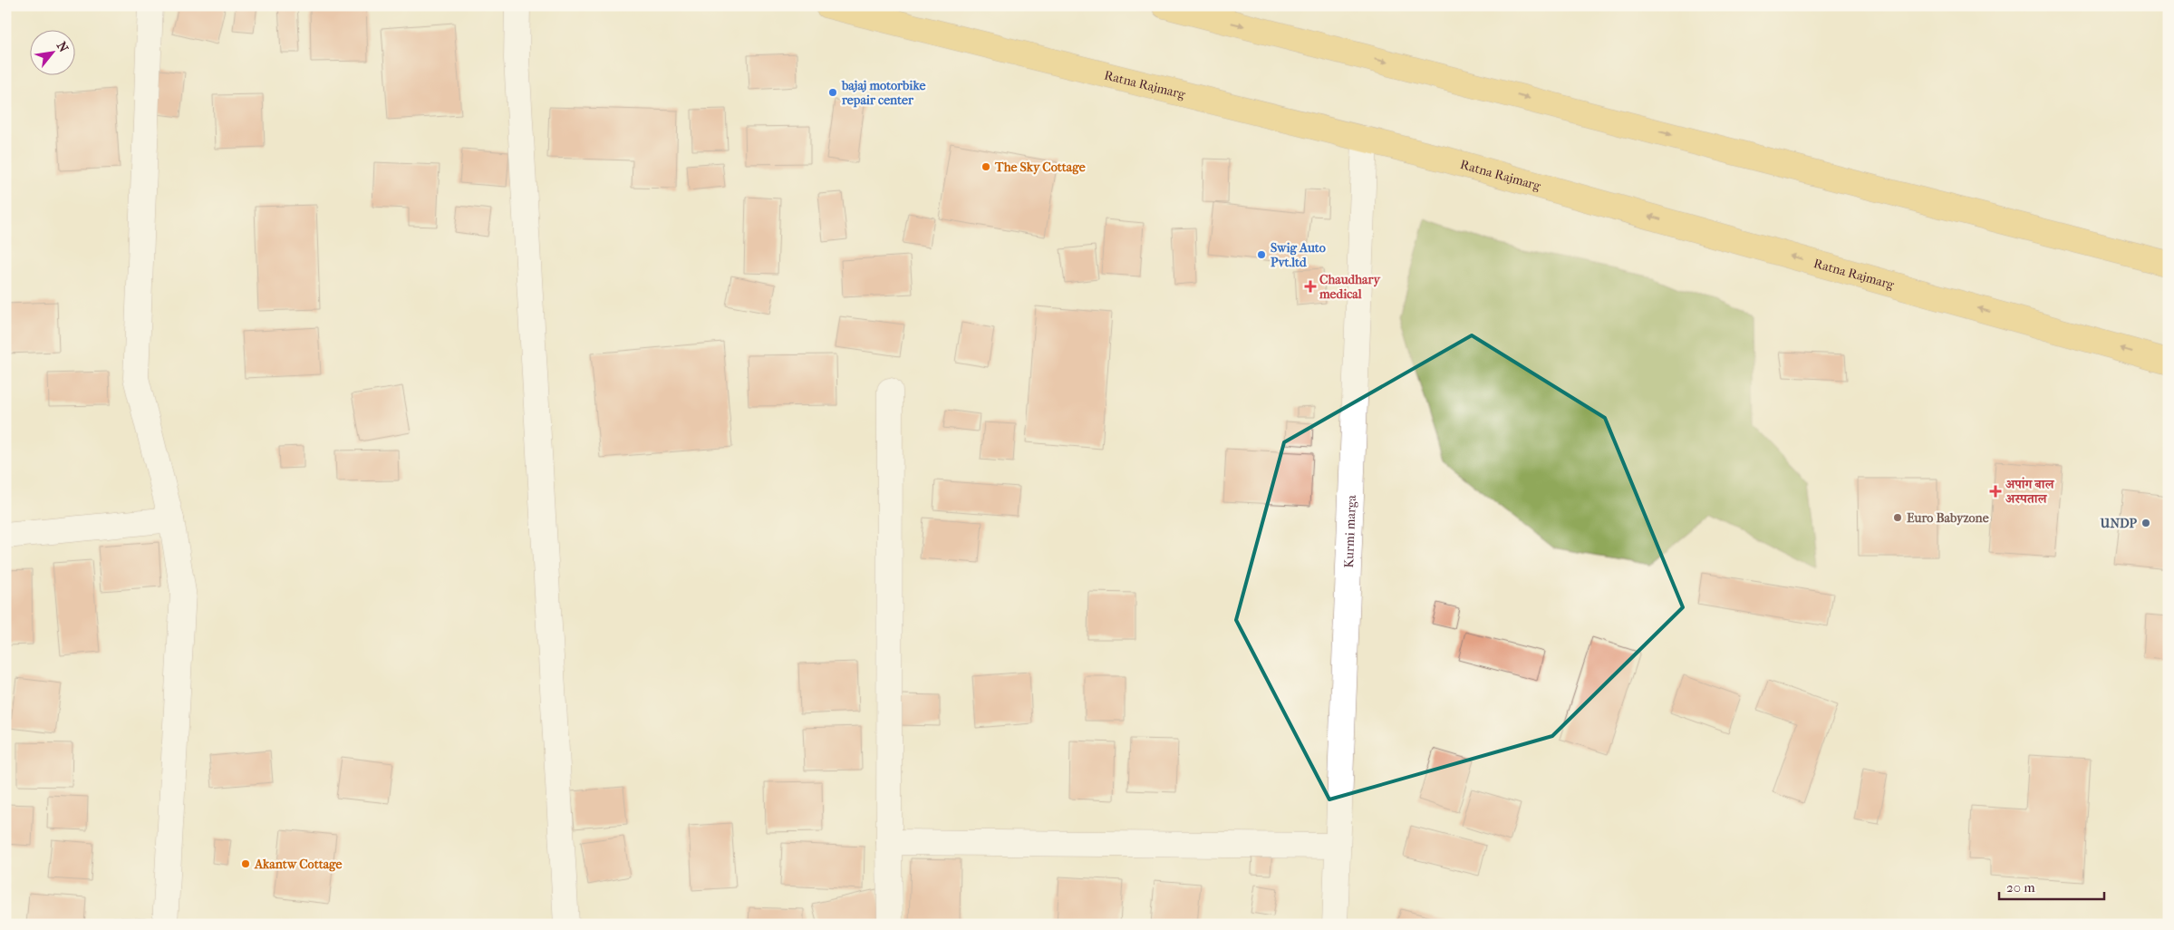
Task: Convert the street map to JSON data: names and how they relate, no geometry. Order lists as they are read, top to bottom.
{
  "streets": {
    "highway": ["Ratna Rajmarg"],
    "street": ["Kurmi marga"]
  },
  "crossings": [
    ["Ratna Rajmarg", "Kurmi marga"]
  ],
  "places": {
    "other": [
      "bajaj motorbike repair center",
      "The Sky Cottage",
      "Swig Auto Pvt.ltd",
      "Euro Babyzone",
      "UNDP",
      "Akantw Cottage"
    ],
    "health": ["Chaudhary medical", "अपांग बाल अस्पताल"]
  },
  "scale_bar": "20 m",
  "north": "top right"
}
